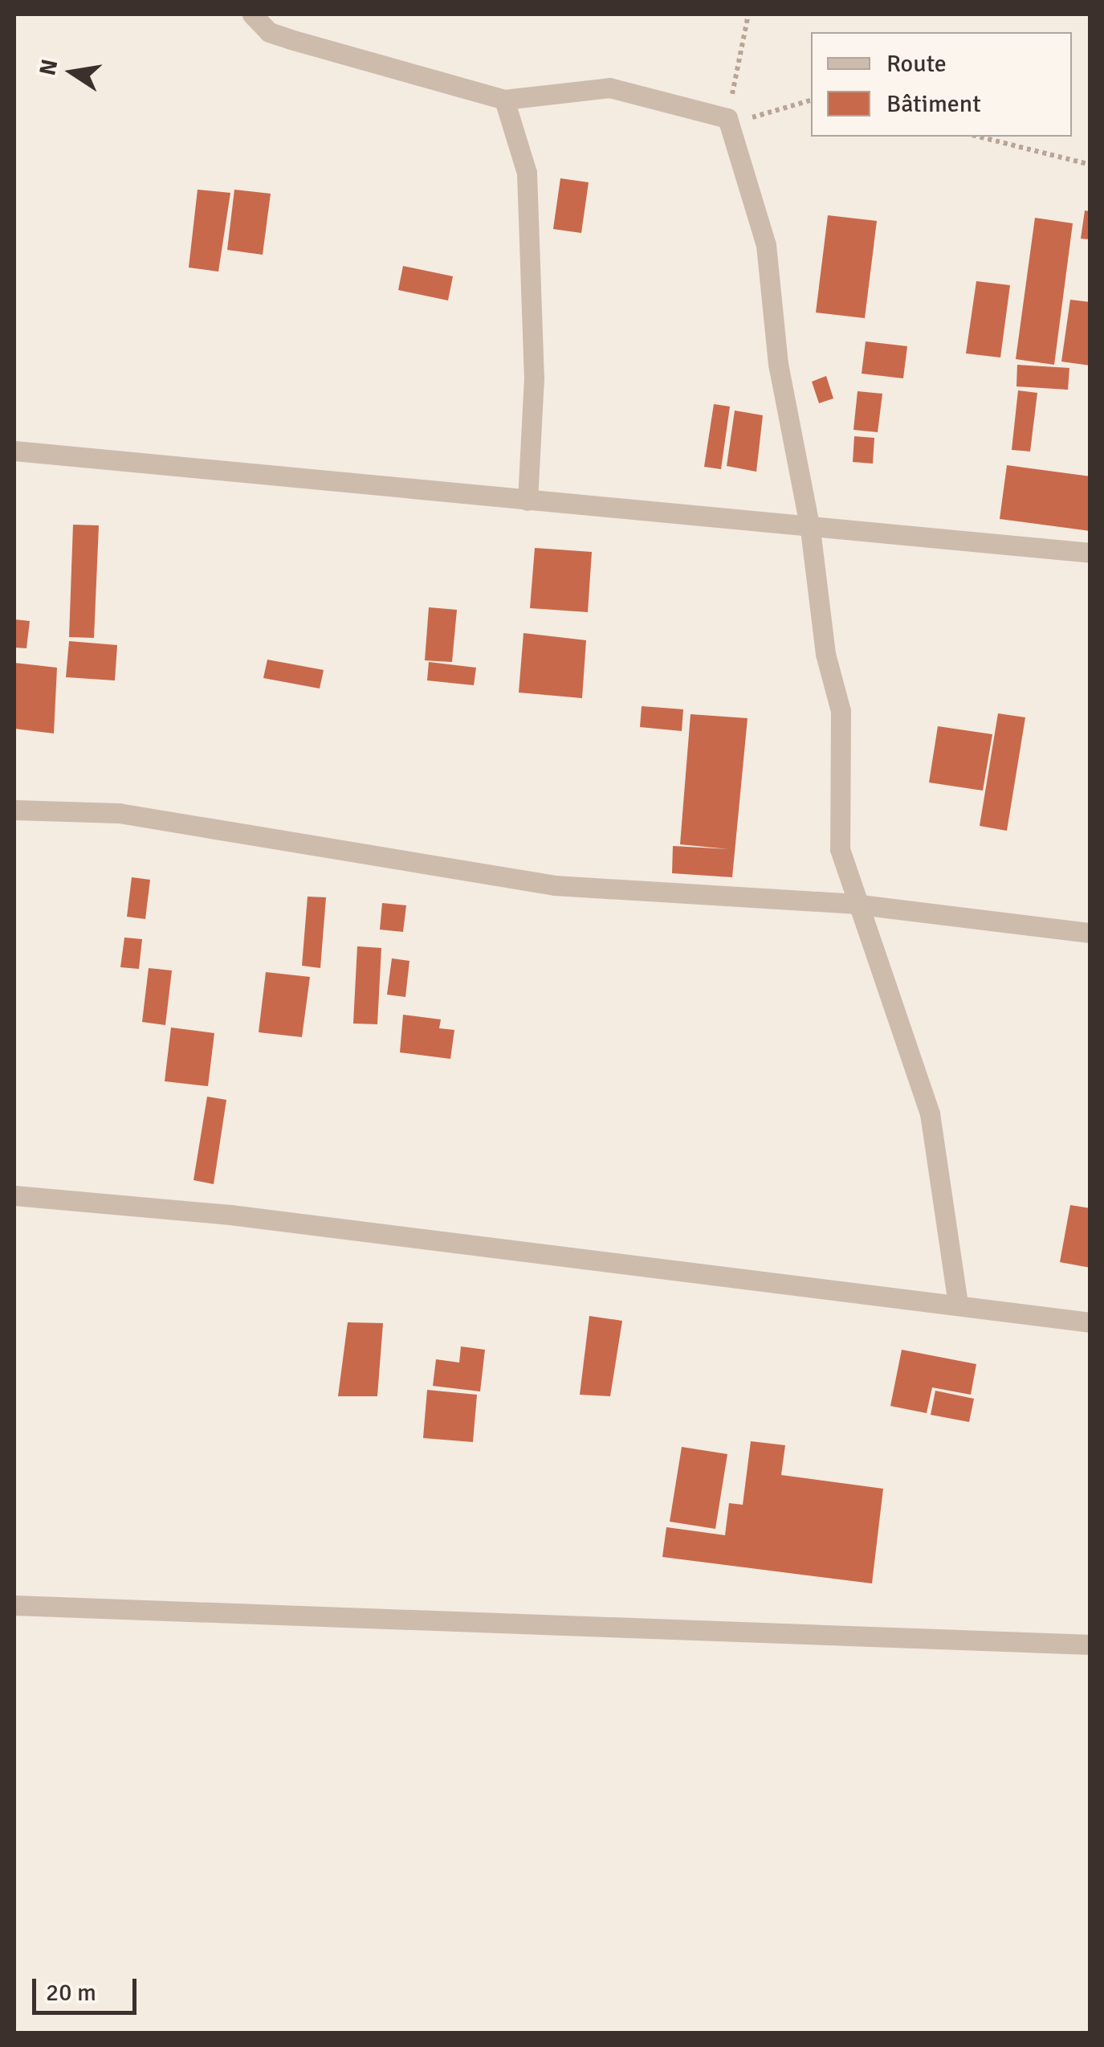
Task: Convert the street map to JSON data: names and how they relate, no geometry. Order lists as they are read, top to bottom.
{
  "legend": ["Route", "Bâtiment"],
  "scale_bar": "20 m",
  "north": "left"
}
